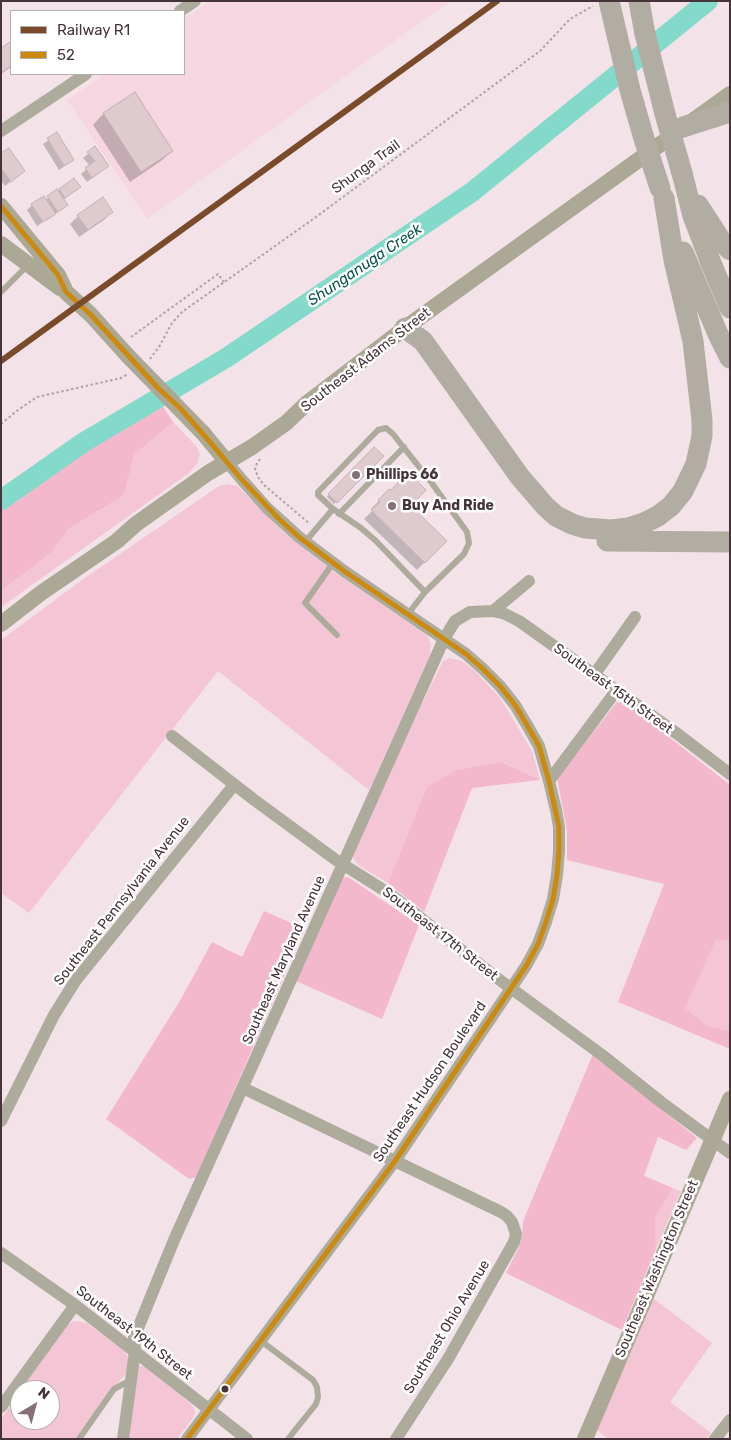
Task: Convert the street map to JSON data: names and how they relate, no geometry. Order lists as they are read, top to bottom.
{
  "streets": {
    "main road": ["Southeast Adams Street", "Southeast Washington Street"],
    "street": [
      "Southeast 15th Street",
      "Southeast Pennsylvania Avenue",
      "Southeast 17th Street",
      "Southeast Maryland Avenue",
      "Southeast Hudson Boulevard",
      "Southeast Ohio Avenue",
      "Southeast 19th Street"
    ],
    "path": ["Shunga Trail"]
  },
  "crossings": [
    ["Southeast 15th Street", "Southeast Maryland Avenue"],
    ["Southeast Pennsylvania Avenue", "Southeast 17th Street"],
    ["Southeast 17th Street", "Southeast Maryland Avenue"],
    ["Southeast 17th Street", "Southeast Hudson Boulevard"],
    ["Southeast 17th Street", "Southeast Washington Street"],
    ["Southeast Maryland Avenue", "Southeast Hudson Boulevard"],
    ["Southeast Maryland Avenue", "Southeast 19th Street"],
    ["Southeast Hudson Boulevard", "Southeast Ohio Avenue"],
    ["Southeast Hudson Boulevard", "Southeast 19th Street"]
  ],
  "water": ["Shunganuga Creek"],
  "places": ["Phillips 66", "Buy And Ride"],
  "lines": ["rail line R1", "transit line 52"],
  "legend": ["Railway R1", "52"],
  "north": "top right"
}
